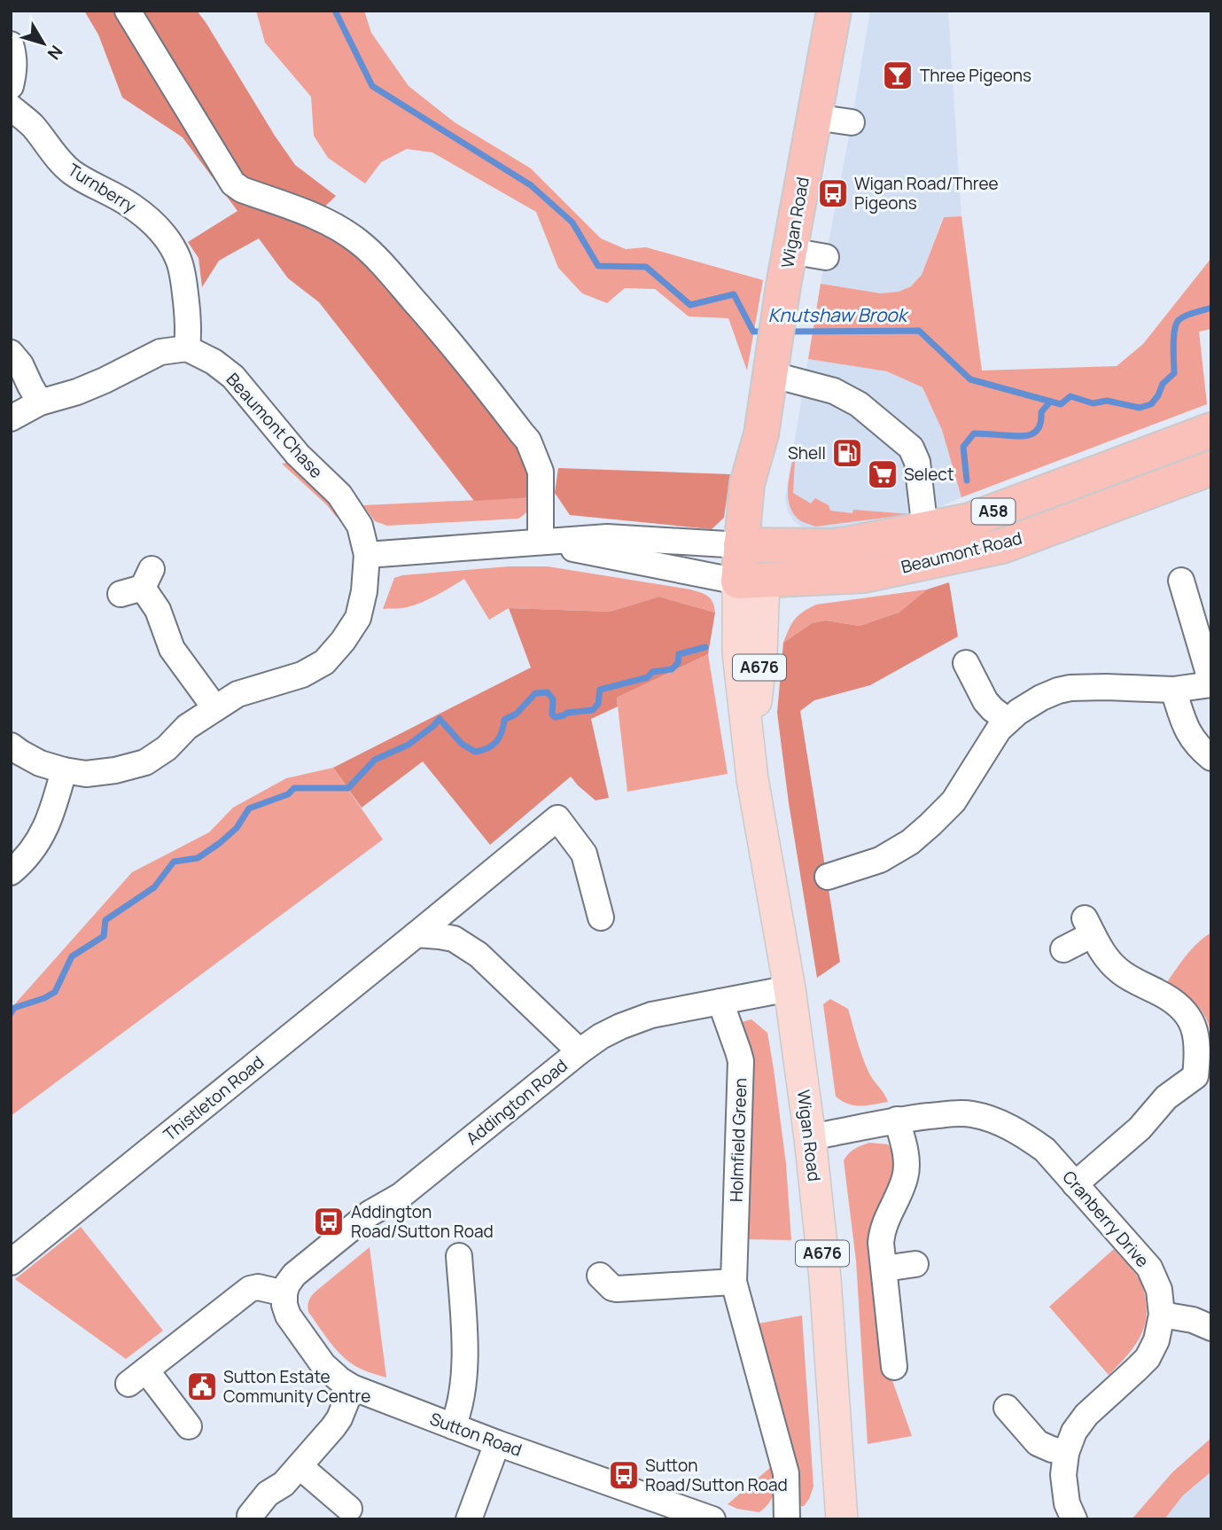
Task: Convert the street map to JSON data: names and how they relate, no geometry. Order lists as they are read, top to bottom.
{
  "streets": {
    "highway": ["Wigan Road", "A58", "Beaumont Road"],
    "main road": ["A676"],
    "street": [
      "Turnberry",
      "Beaumont Chase",
      "Thistleton Road",
      "Addington Road",
      "Holmfield Green",
      "Cranberry Drive",
      "Sutton Road"
    ]
  },
  "crossings": [
    ["Turnberry", "Beaumont Chase"],
    ["Wigan Road", "Beaumont Road"],
    ["Wigan Road", "Addington Road"],
    ["Wigan Road", "Cranberry Drive"],
    ["Addington Road", "Holmfield Green"],
    ["Addington Road", "Sutton Road"]
  ],
  "water": ["Knutshaw Brook"],
  "places": {
    "bar": ["Three Pigeons"],
    "bus stop": ["Wigan Road/Three Pigeons", "Addington Road/Sutton Road", "Sutton Road/Sutton Road"],
    "fuel station": ["Shell"],
    "supermarket": ["Select"],
    "public building": ["Sutton Estate Community Centre"]
  },
  "north": "bottom right"
}
